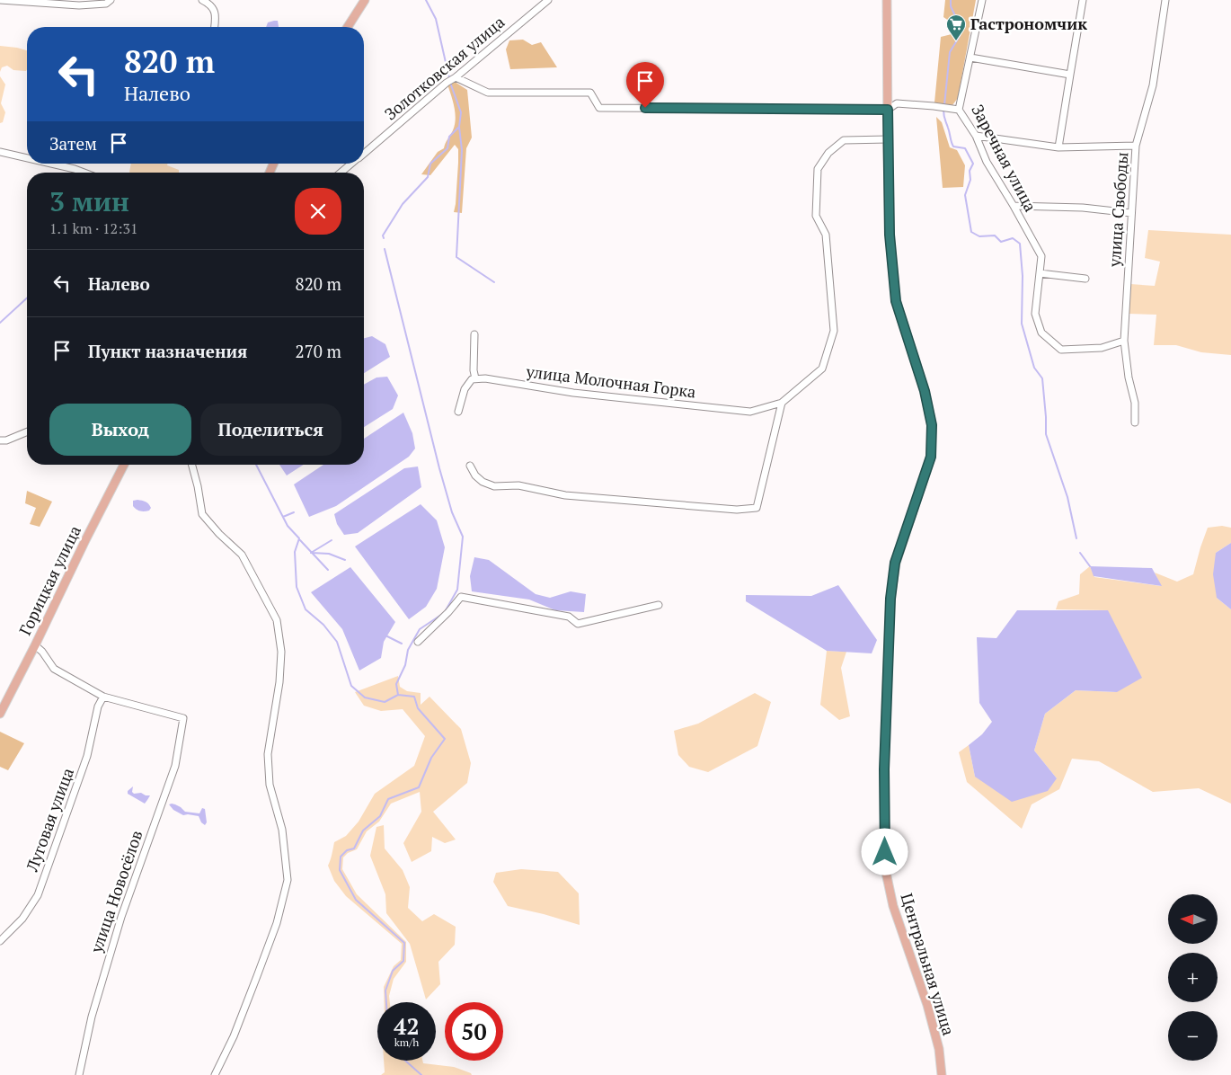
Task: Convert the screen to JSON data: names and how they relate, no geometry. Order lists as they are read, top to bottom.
{
  "streets": {
    "main road": ["Горицкая улица", "Центральная улица"],
    "street": [
      "Золотковская улица",
      "Заречная улица",
      "улица Свободы",
      "улица Молочная Горка",
      "Луговая улица",
      "улица Новосёлов"
    ]
  },
  "crossings": [
    ["Заречная улица", "улица Свободы"],
    ["Луговая улица", "улица Новосёлов"]
  ],
  "places": {
    "supermarket": ["Гастрономчик"]
  },
  "north": "left",
  "page": {
    "turn": ["820 m", "Налево"],
    "then": "Затем",
    "heading": ["3 мин", "1.1 km · 12:31"],
    "list": [
      {
        "name": "Налево",
        "value": "820 m"
      },
      {
        "name": "Пункт назначения",
        "value": "270 m"
      }
    ],
    "buttons": ["Выход", "Поделиться"],
    "map_buttons": ["+", "−"],
    "speed": "42 km/h",
    "limit": "50"
  }
}
